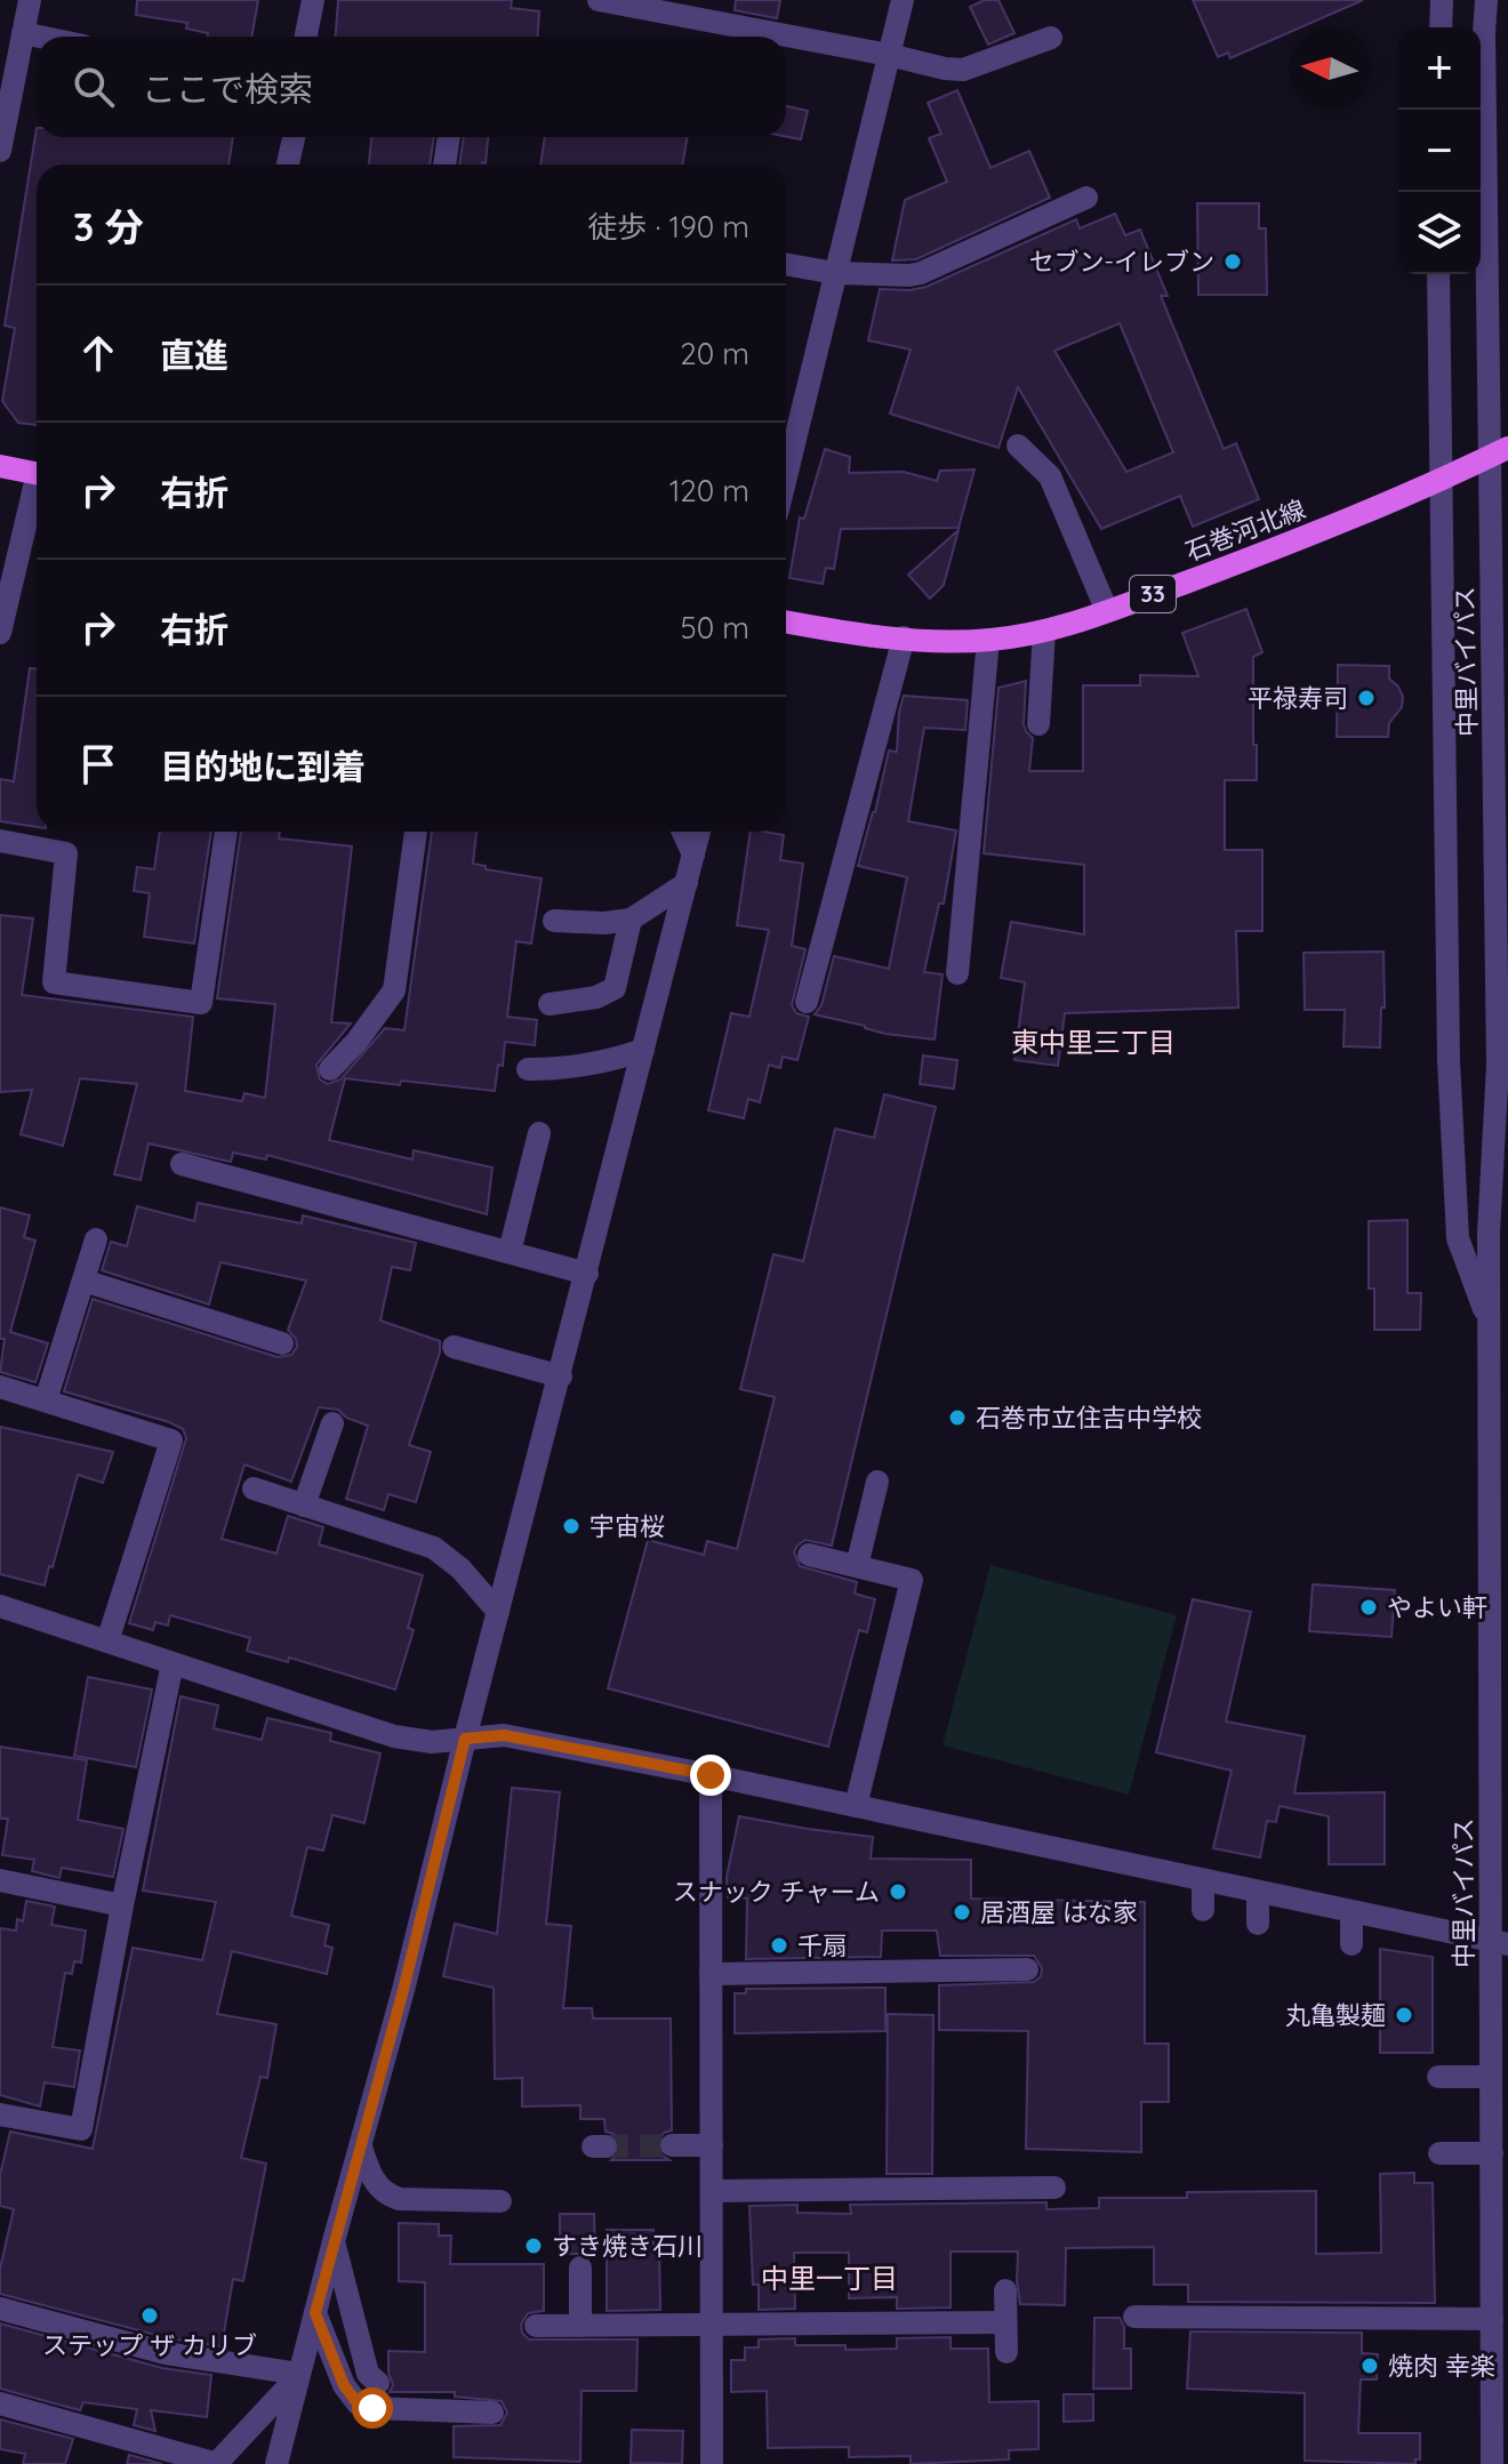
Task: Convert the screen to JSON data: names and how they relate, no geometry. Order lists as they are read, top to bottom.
{
  "streets": {
    "main road": ["石巻河北線", "33"],
    "street": ["中里バイパス"]
  },
  "crossings": [
    ["石巻河北線", "中里バイパス"]
  ],
  "districts": ["東中里三丁目", "中里一丁目"],
  "places": [
    "セブン-イレブン",
    "平禄寿司",
    "石巻市立住吉中学校",
    "宇宙桜",
    "やよい軒",
    "スナック チャーム",
    "居酒屋 はな家",
    "千扇",
    "丸亀製麺",
    "すき焼き石川",
    "ステップ ザ カリブ",
    "焼肉 幸楽"
  ],
  "north": "left",
  "page": {
    "map_buttons": ["+", "−"],
    "search": "ここで検索",
    "heading": ["3 分", "徒歩 · 190 m"],
    "list": [
      ["直進", "20 m"],
      ["右折", "120 m"],
      ["右折", "50 m"],
      "目的地に到着"
    ]
  }
}
